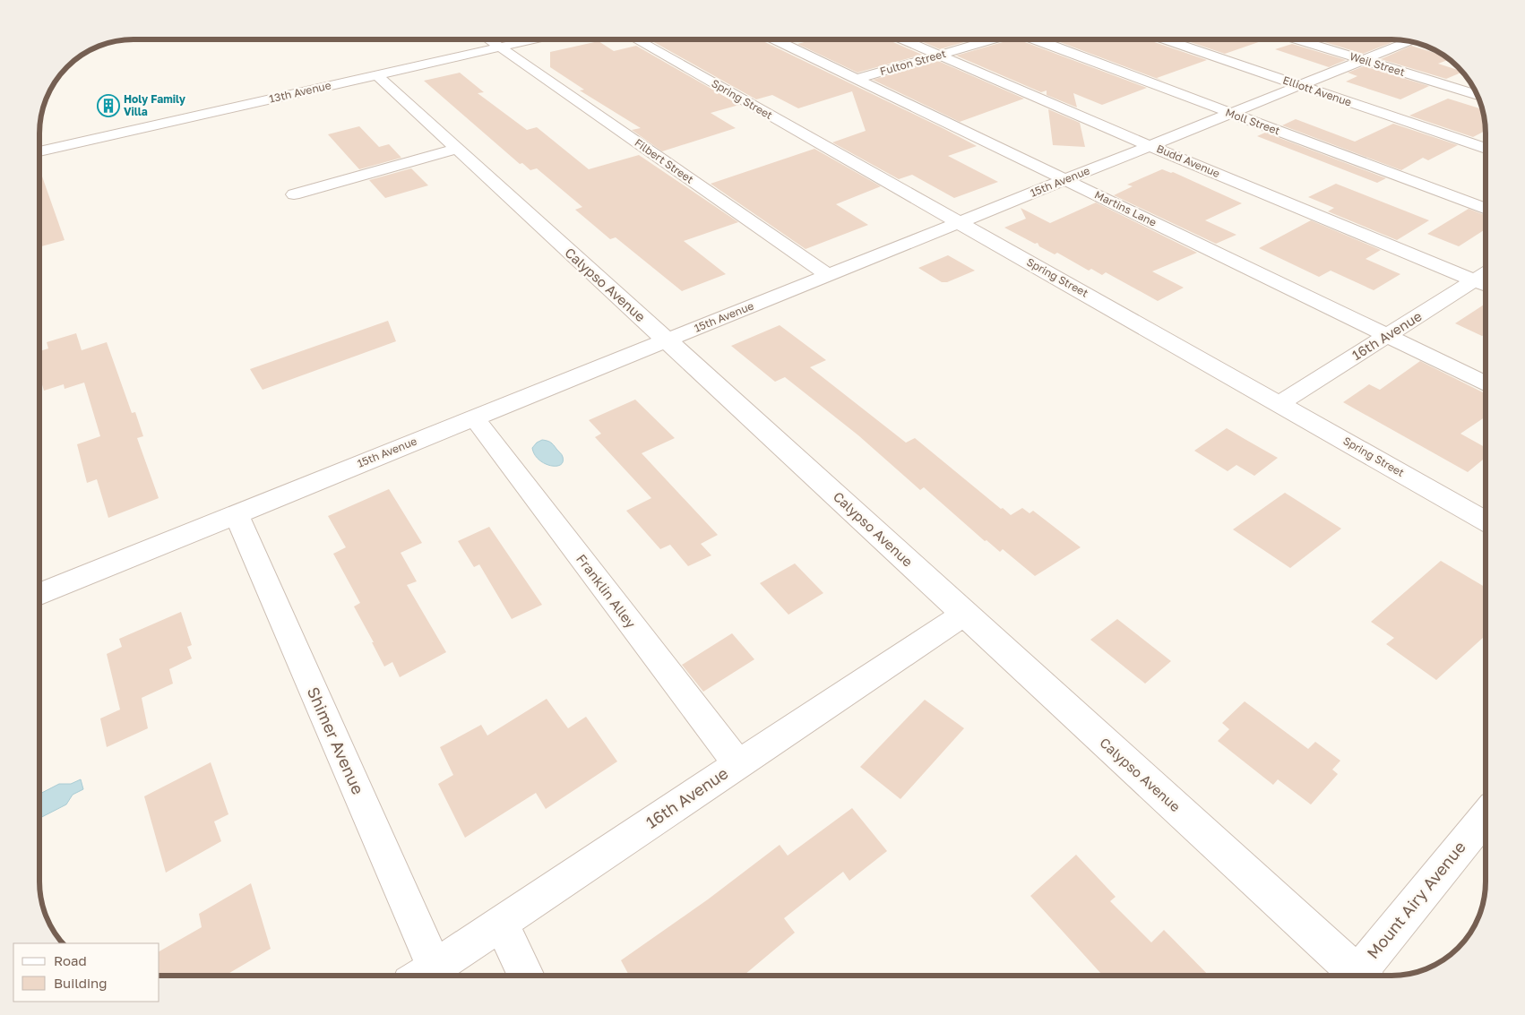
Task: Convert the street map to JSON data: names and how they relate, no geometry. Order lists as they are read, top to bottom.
{
  "streets": {
    "street": [
      "Fulton Street",
      "Weil Street",
      "Elliott Avenue",
      "13th Avenue",
      "Spring Street",
      "Moll Street",
      "Filbert Street",
      "Budd Avenue",
      "15th Avenue",
      "Martins Lane",
      "Calypso Avenue",
      "16th Avenue",
      "Franklin Alley",
      "Shimer Avenue",
      "Mount Airy Avenue"
    ]
  },
  "crossings": [
    ["Fulton Street", "Budd Avenue"],
    ["Fulton Street", "Martins Lane"],
    ["Weil Street", "15th Avenue"],
    ["Elliott Avenue", "15th Avenue"],
    ["13th Avenue", "Filbert Street"],
    ["13th Avenue", "Calypso Avenue"],
    ["Spring Street", "15th Avenue"],
    ["Spring Street", "16th Avenue"],
    ["Moll Street", "15th Avenue"],
    ["Filbert Street", "15th Avenue"],
    ["Budd Avenue", "15th Avenue"],
    ["Budd Avenue", "16th Avenue"],
    ["15th Avenue", "Martins Lane"],
    ["15th Avenue", "Calypso Avenue"],
    ["15th Avenue", "Franklin Alley"],
    ["15th Avenue", "Shimer Avenue"],
    ["Martins Lane", "16th Avenue"],
    ["Calypso Avenue", "16th Avenue"],
    ["16th Avenue", "Franklin Alley"],
    ["16th Avenue", "Shimer Avenue"]
  ],
  "places": {
    "building": ["Holy Family Villa"]
  },
  "legend": ["Road", "Building"]
}
